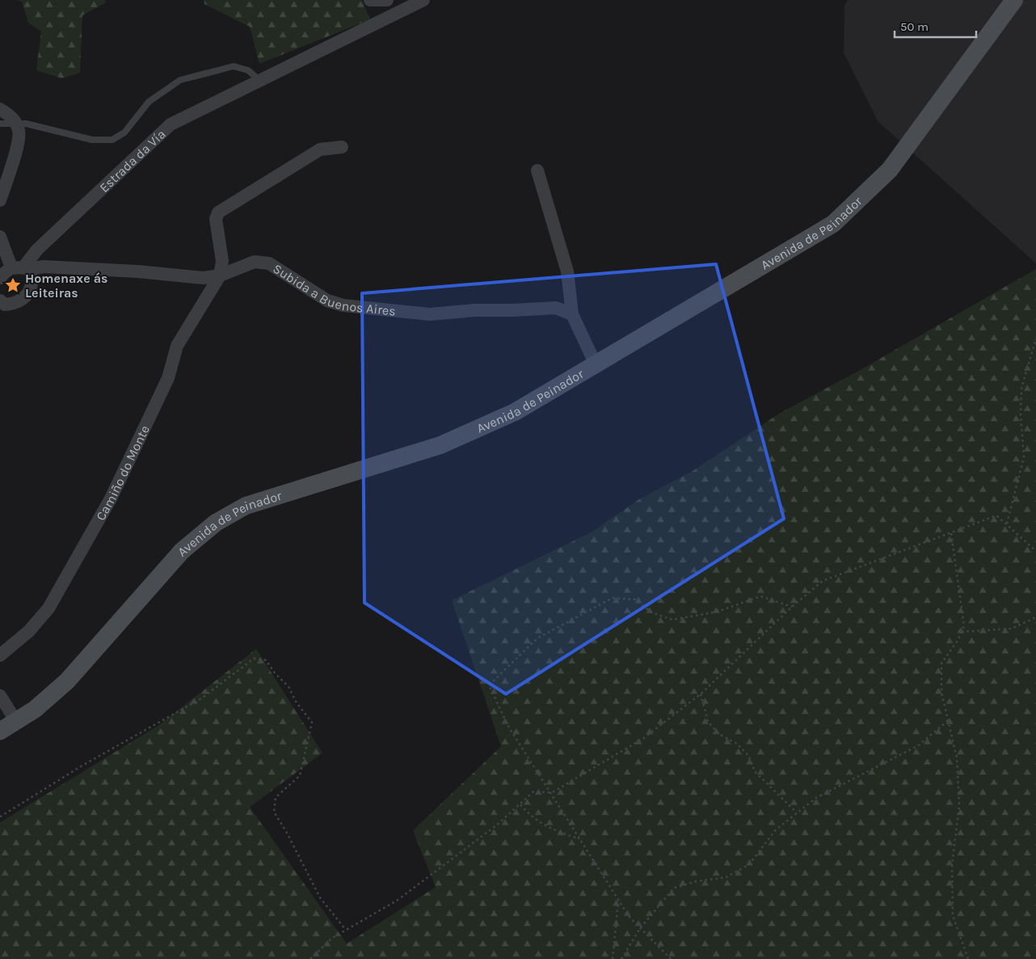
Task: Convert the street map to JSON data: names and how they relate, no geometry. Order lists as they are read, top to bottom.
{
  "streets": {
    "street": [
      "Estrada da Vía",
      "Avenida de Peinador",
      "Subida a Buenos Aires",
      "Camiño do Monte"
    ]
  },
  "crossings": [
    ["Estrada da Vía", "Subida a Buenos Aires"],
    ["Subida a Buenos Aires", "Camiño do Monte"]
  ],
  "places": {
    "place": ["Homenaxe ás Leiteiras"]
  },
  "scale_bar": "50 m"
}
